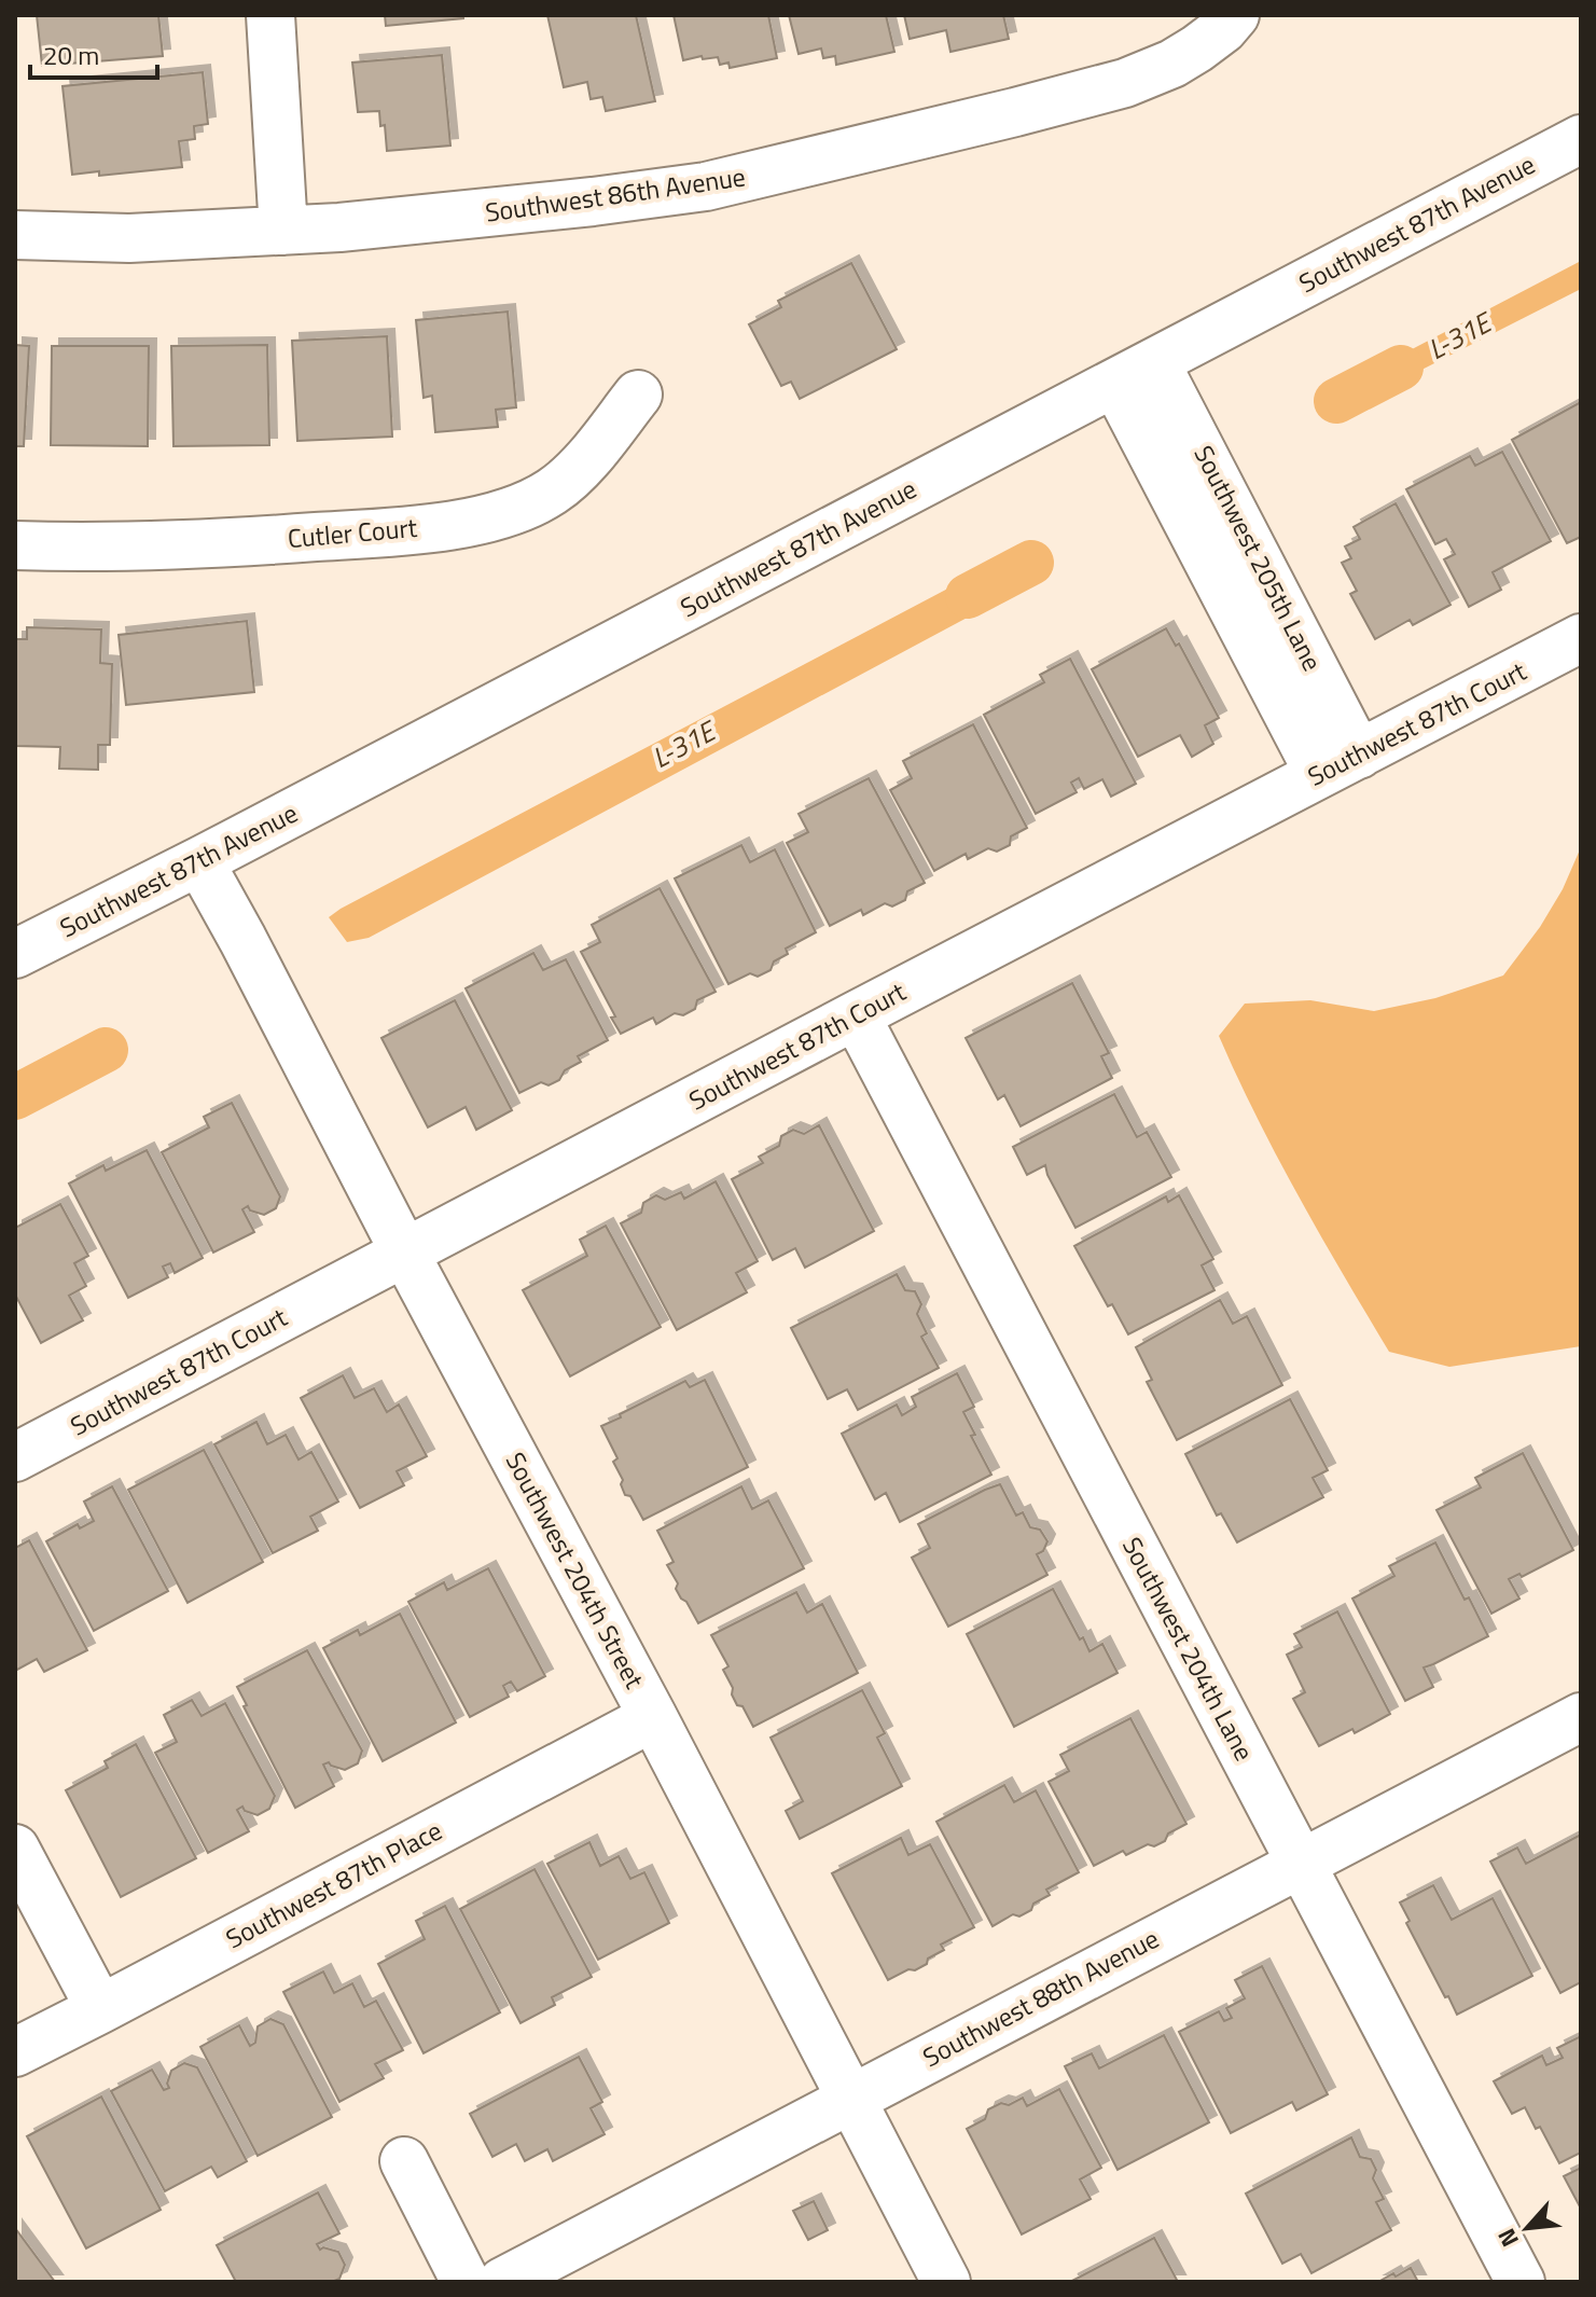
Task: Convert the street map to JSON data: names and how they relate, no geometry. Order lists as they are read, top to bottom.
{
  "streets": {
    "street": [
      "Southwest 86th Avenue",
      "Southwest 87th Avenue",
      "Cutler Court",
      "Southwest 205th Lane",
      "Southwest 87th Court",
      "Southwest 204th Street",
      "Southwest 204th Lane",
      "Southwest 87th Place",
      "Southwest 88th Avenue"
    ]
  },
  "crossings": [
    ["Southwest 87th Avenue", "Southwest 205th Lane"],
    ["Southwest 87th Avenue", "Southwest 204th Street"],
    ["Southwest 205th Lane", "Southwest 87th Court"],
    ["Southwest 87th Court", "Southwest 204th Street"],
    ["Southwest 87th Court", "Southwest 204th Lane"],
    ["Southwest 204th Street", "Southwest 87th Place"],
    ["Southwest 204th Street", "Southwest 88th Avenue"],
    ["Southwest 204th Lane", "Southwest 88th Avenue"]
  ],
  "water": ["L-31E"],
  "scale_bar": "20 m",
  "north": "bottom left"
}
